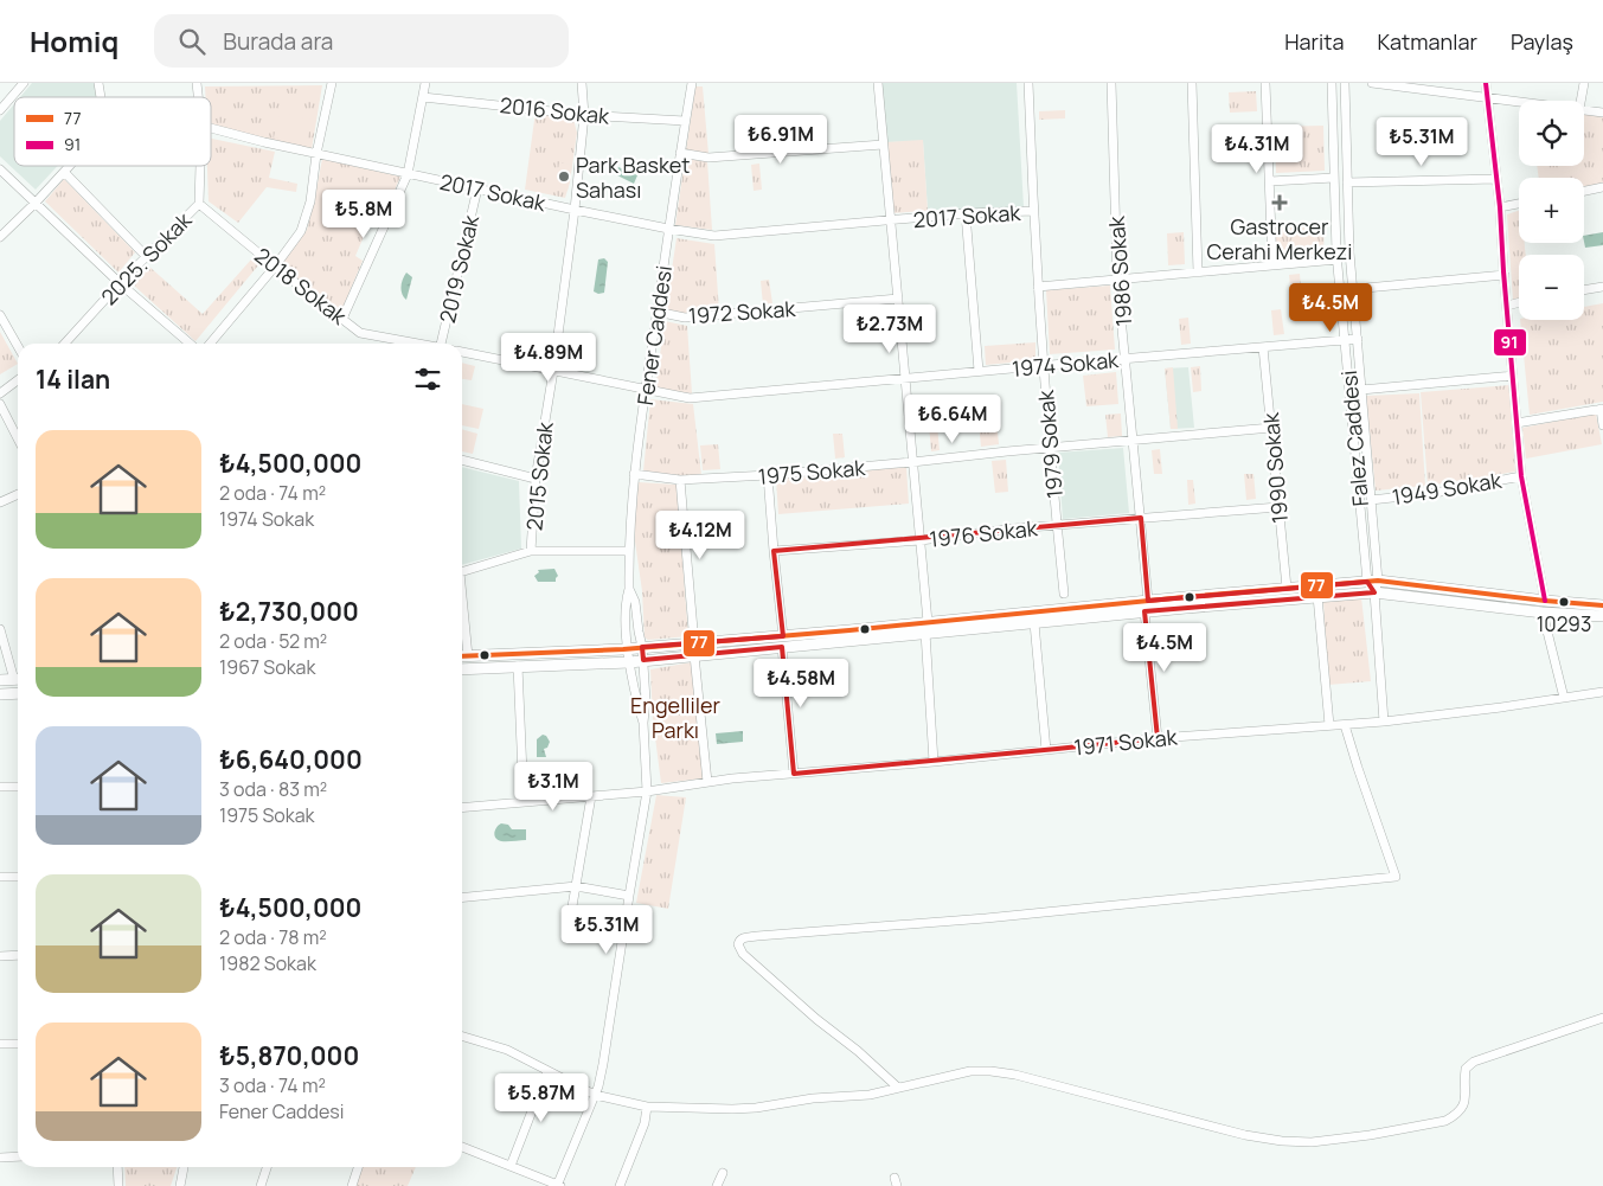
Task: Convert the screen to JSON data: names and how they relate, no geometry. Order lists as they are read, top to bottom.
{
  "streets": {
    "street": [
      "2016 Sokak",
      "2017 Sokak",
      "2025. Sokak",
      "2019 Sokak",
      "1986 Sokak",
      "2018 Sokak",
      "1972 Sokak",
      "Fener Caddesi",
      "1974 Sokak",
      "Falez Caddesi",
      "1979 Sokak",
      "1990 Sokak",
      "1975 Sokak",
      "2015 Sokak",
      "1949 Sokak",
      "1976 Sokak",
      "1971 Sokak"
    ]
  },
  "crossings": [
    ["2016 Sokak", "Fener Caddesi"],
    ["2016 Sokak", "2015 Sokak"],
    ["2017 Sokak", "2019 Sokak"],
    ["2017 Sokak", "Fener Caddesi"],
    ["2017 Sokak", "1979 Sokak"],
    ["2017 Sokak", "2015 Sokak"],
    ["2025. Sokak", "2018 Sokak"],
    ["1986 Sokak", "1974 Sokak"],
    ["1986 Sokak", "1975 Sokak"],
    ["1986 Sokak", "1976 Sokak"],
    ["1972 Sokak", "Fener Caddesi"],
    ["Fener Caddesi", "1974 Sokak"],
    ["Fener Caddesi", "1975 Sokak"],
    ["Fener Caddesi", "1971 Sokak"],
    ["1974 Sokak", "Falez Caddesi"],
    ["1974 Sokak", "1979 Sokak"],
    ["1974 Sokak", "1990 Sokak"],
    ["Falez Caddesi", "1949 Sokak"],
    ["1979 Sokak", "1975 Sokak"],
    ["1979 Sokak", "1976 Sokak"],
    ["1990 Sokak", "1975 Sokak"],
    ["1990 Sokak", "1976 Sokak"]
  ],
  "parks": ["Engelliler Parkı"],
  "places": {
    "other": ["Park Basket Sahası", "10293"],
    "health": ["Gastrocer Cerahi Merkezi"]
  },
  "lines": ["transit line 91", "transit line 77"],
  "legend": ["77", "91"],
  "page": {
    "header": "Homiq",
    "search": "Burada ara",
    "nav": ["Harita", "Katmanlar", "Paylaş"],
    "map_buttons": ["+", "−"],
    "price": [
      "₺6.91M",
      "₺5.31M",
      "₺4.31M",
      "₺5.8M",
      "₺4.5M",
      "₺2.73M",
      "₺4.89M",
      "₺6.64M",
      "₺4.12M",
      "₺4.5M",
      "₺4.58M",
      "₺3.1M",
      "₺5.31M",
      "₺5.87M"
    ],
    "heading": "14 ilan",
    "list": [
      {
        "name": "₺4,500,000",
        "note": "2 oda · 74 m² · 1974 Sokak"
      },
      {
        "name": "₺2,730,000",
        "note": "2 oda · 52 m² · 1967 Sokak"
      },
      {
        "name": "₺6,640,000",
        "note": "3 oda · 83 m² · 1975 Sokak"
      },
      {
        "name": "₺4,500,000",
        "note": "2 oda · 78 m² · 1982 Sokak"
      },
      {
        "name": "₺5,870,000",
        "note": "3 oda · 74 m² · Fener Caddesi"
      }
    ]
  }
}
